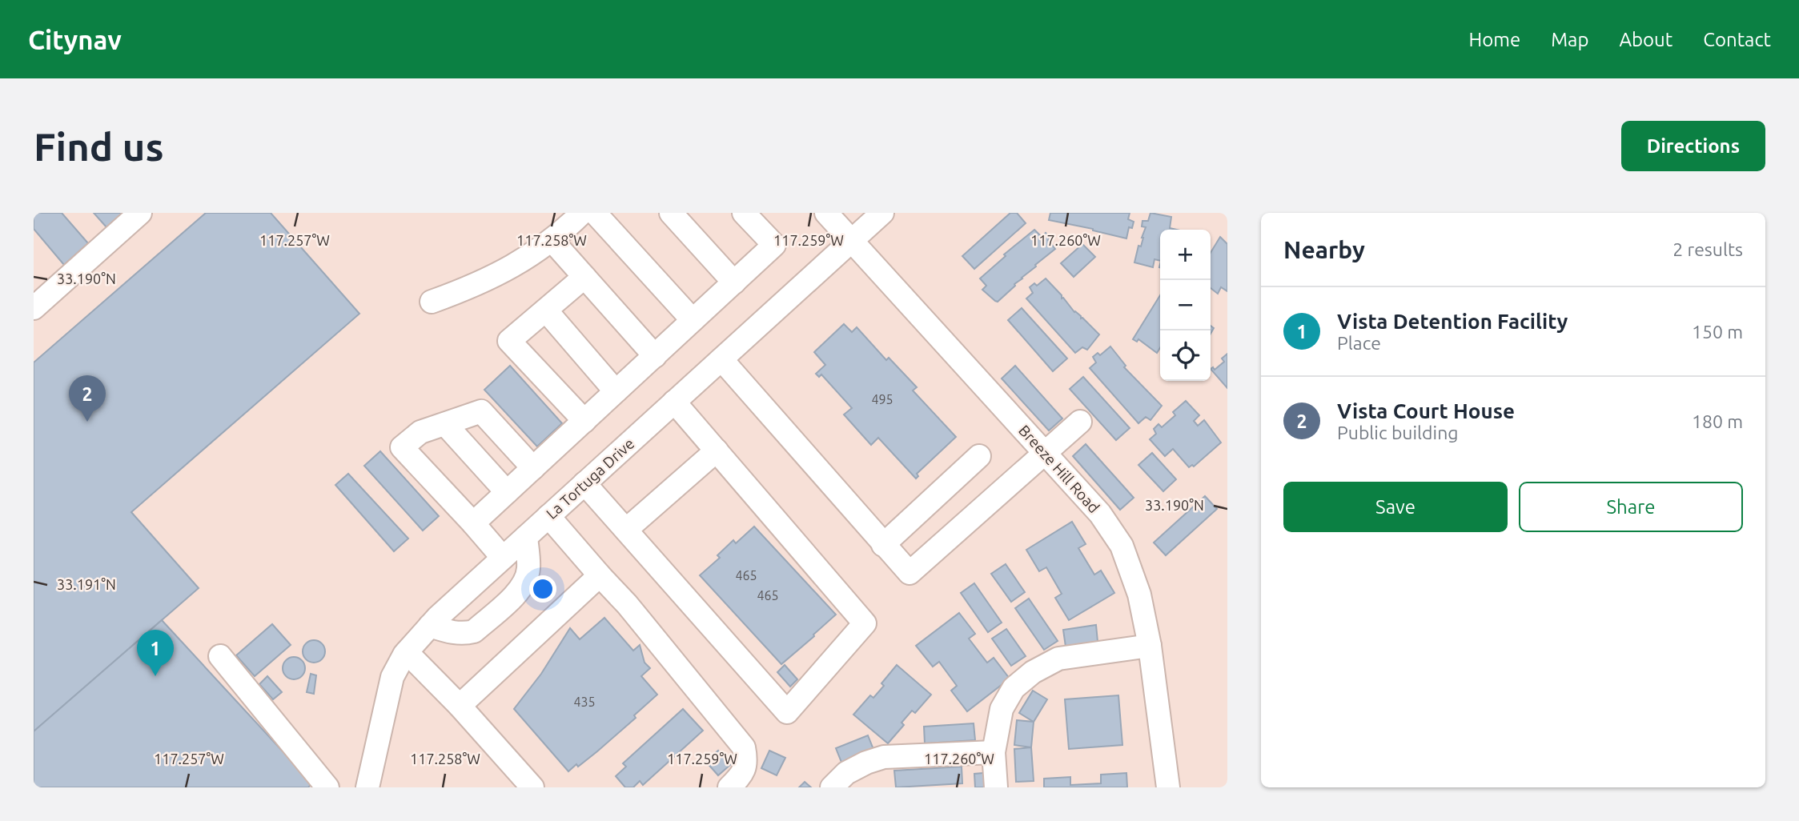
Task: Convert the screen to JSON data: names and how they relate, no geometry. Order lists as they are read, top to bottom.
{
  "streets": {
    "street": ["Breeze Hill Road", "La Tortuga Drive"]
  },
  "crossings": [
    ["Breeze Hill Road", "La Tortuga Drive"]
  ],
  "house_numbers": [
    "495",
    "465",
    "465",
    "435"
  ],
  "page": {
    "header": "Citynav",
    "nav": [
      "Home",
      "Map",
      "About",
      "Contact"
    ],
    "buttons": [
      "Directions",
      ["Save", "Share"]
    ],
    "title": "Find us",
    "heading": ["Nearby", "2 results"],
    "map_buttons": ["+", "−"],
    "list": [
      {
        "mark": "1",
        "name": "Vista Detention Facility",
        "note": "Place",
        "value": "150 m"
      },
      {
        "mark": "2",
        "name": "Vista Court House",
        "note": "Public building",
        "value": "180 m"
      }
    ],
    "pins": ["2", "1"]
  },
  "coordinates": [
    "117.257°W",
    "117.259°W",
    "117.258°W",
    "117.260°W",
    "33.190°N",
    "33.191°N"
  ]
}
